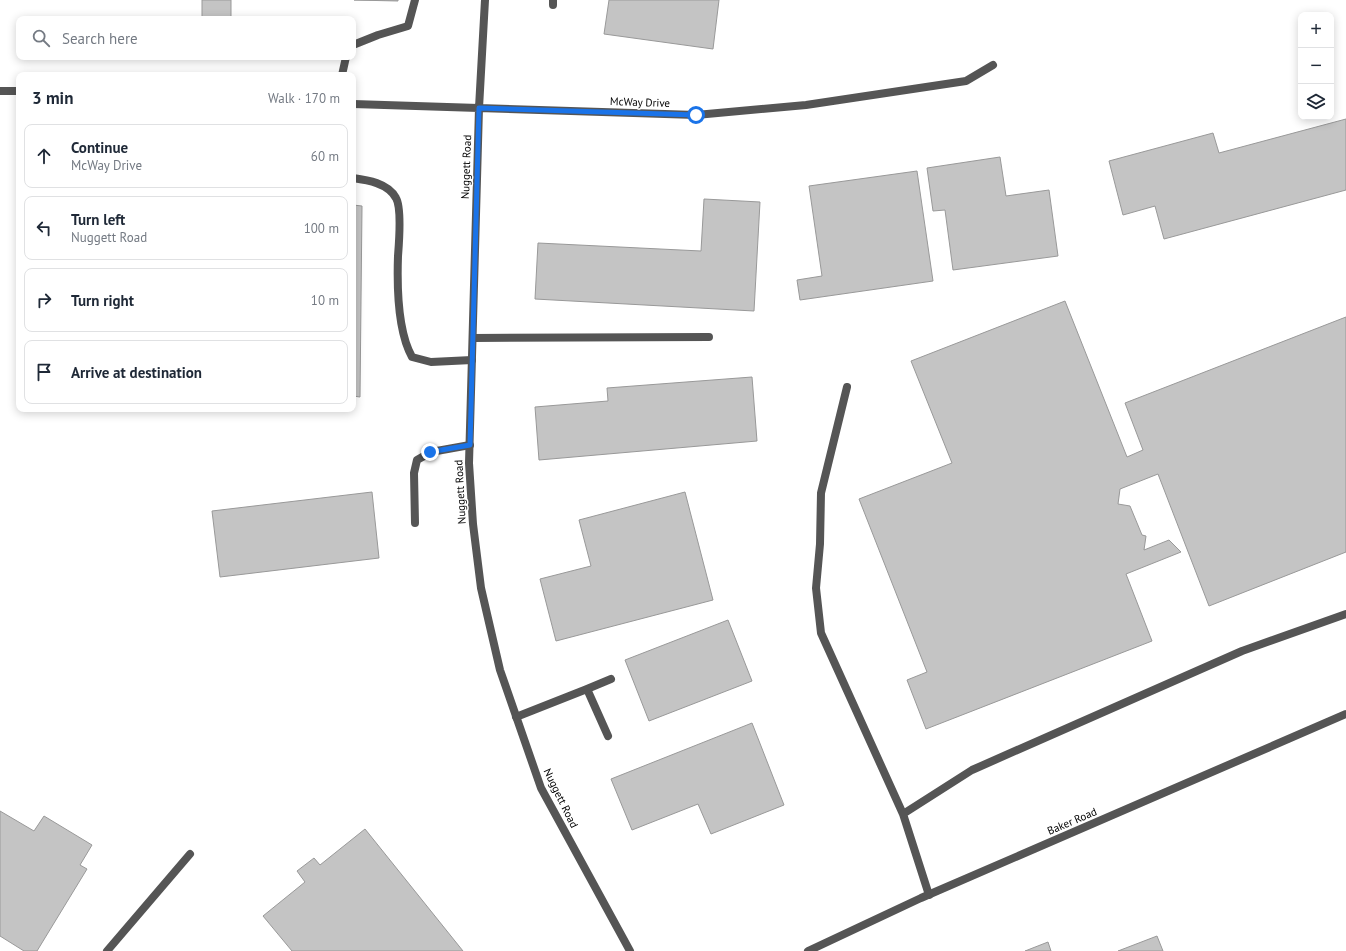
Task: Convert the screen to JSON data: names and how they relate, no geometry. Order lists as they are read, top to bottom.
{
  "streets": {
    "street": ["McWay Drive", "Nuggett Road", "Baker Road"]
  },
  "crossings": [
    ["McWay Drive", "Nuggett Road"]
  ],
  "page": {
    "map_buttons": ["+", "−"],
    "search": "Search here",
    "heading": ["3 min", "Walk · 170 m"],
    "list": [
      ["Continue", "McWay Drive", "60 m"],
      ["Turn left", "Nuggett Road", "100 m"],
      ["Turn right", "10 m"],
      "Arrive at destination"
    ]
  }
}
